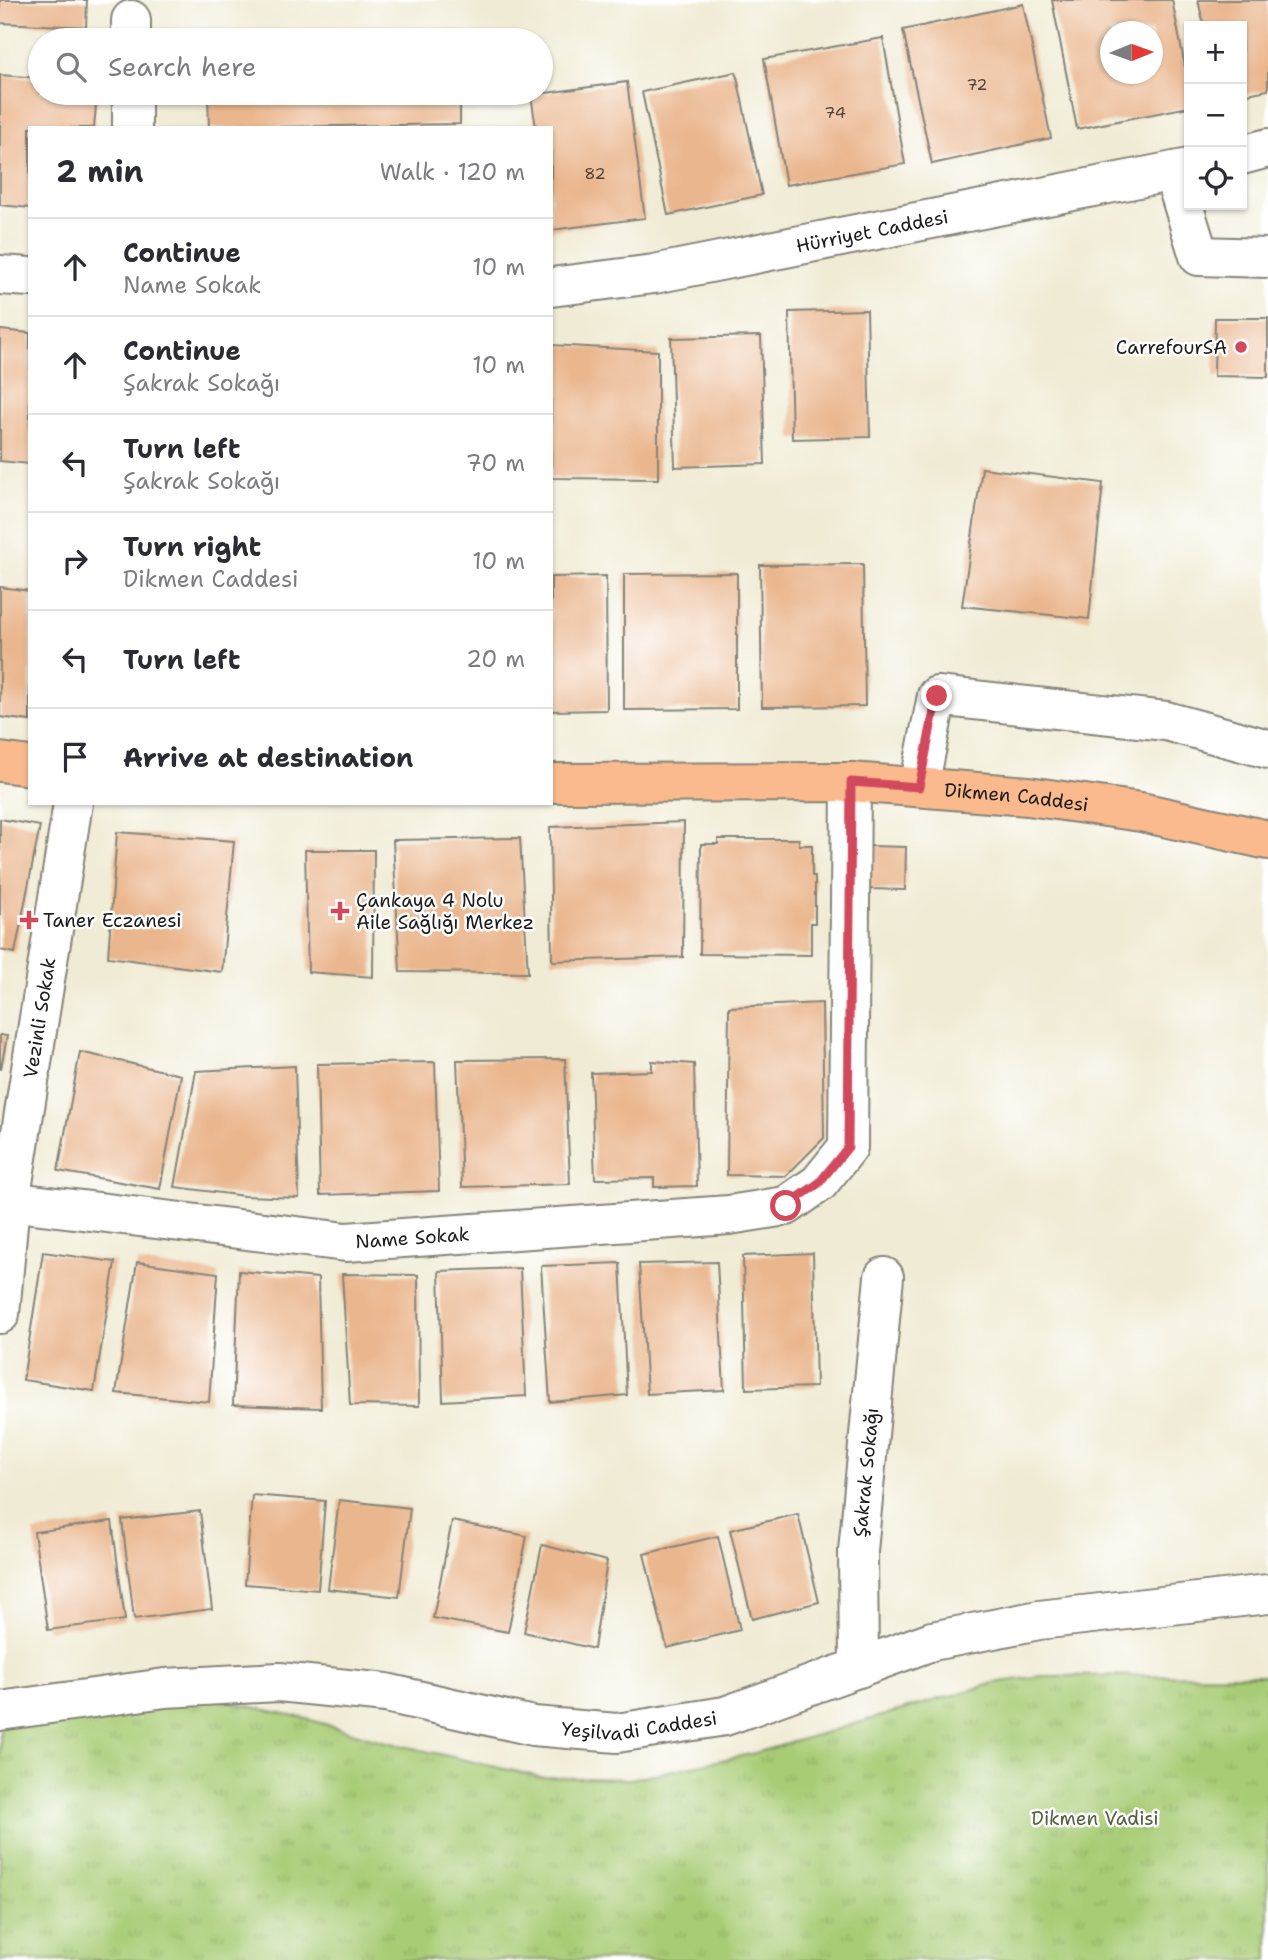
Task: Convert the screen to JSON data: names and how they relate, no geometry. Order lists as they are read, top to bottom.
{
  "streets": {
    "main road": ["Dikmen Caddesi"],
    "street": [
      "Hürriyet Caddesi",
      "Vezinli Sokak",
      "Name Sokak",
      "Şakrak Sokağı",
      "Yeşilvadi Caddesi"
    ]
  },
  "crossings": [
    ["Dikmen Caddesi", "Name Sokak"],
    ["Vezinli Sokak", "Name Sokak"],
    ["Şakrak Sokağı", "Yeşilvadi Caddesi"]
  ],
  "parks": ["Dikmen Vadisi"],
  "places": {
    "other": ["CarrefourSA"],
    "health": ["Çankaya 4 Nolu Aile Sağlığı Merkez", "Taner Eczanesi"]
  },
  "house_numbers": ["72", "74", "82"],
  "north": "right",
  "page": {
    "map_buttons": ["+", "−"],
    "search": "Search here",
    "heading": ["2 min", "Walk · 120 m"],
    "list": [
      ["Continue", "Name Sokak", "10 m"],
      ["Continue", "Şakrak Sokağı", "10 m"],
      ["Turn left", "Şakrak Sokağı", "70 m"],
      ["Turn right", "Dikmen Caddesi", "10 m"],
      ["Turn left", "20 m"],
      "Arrive at destination"
    ]
  }
}
